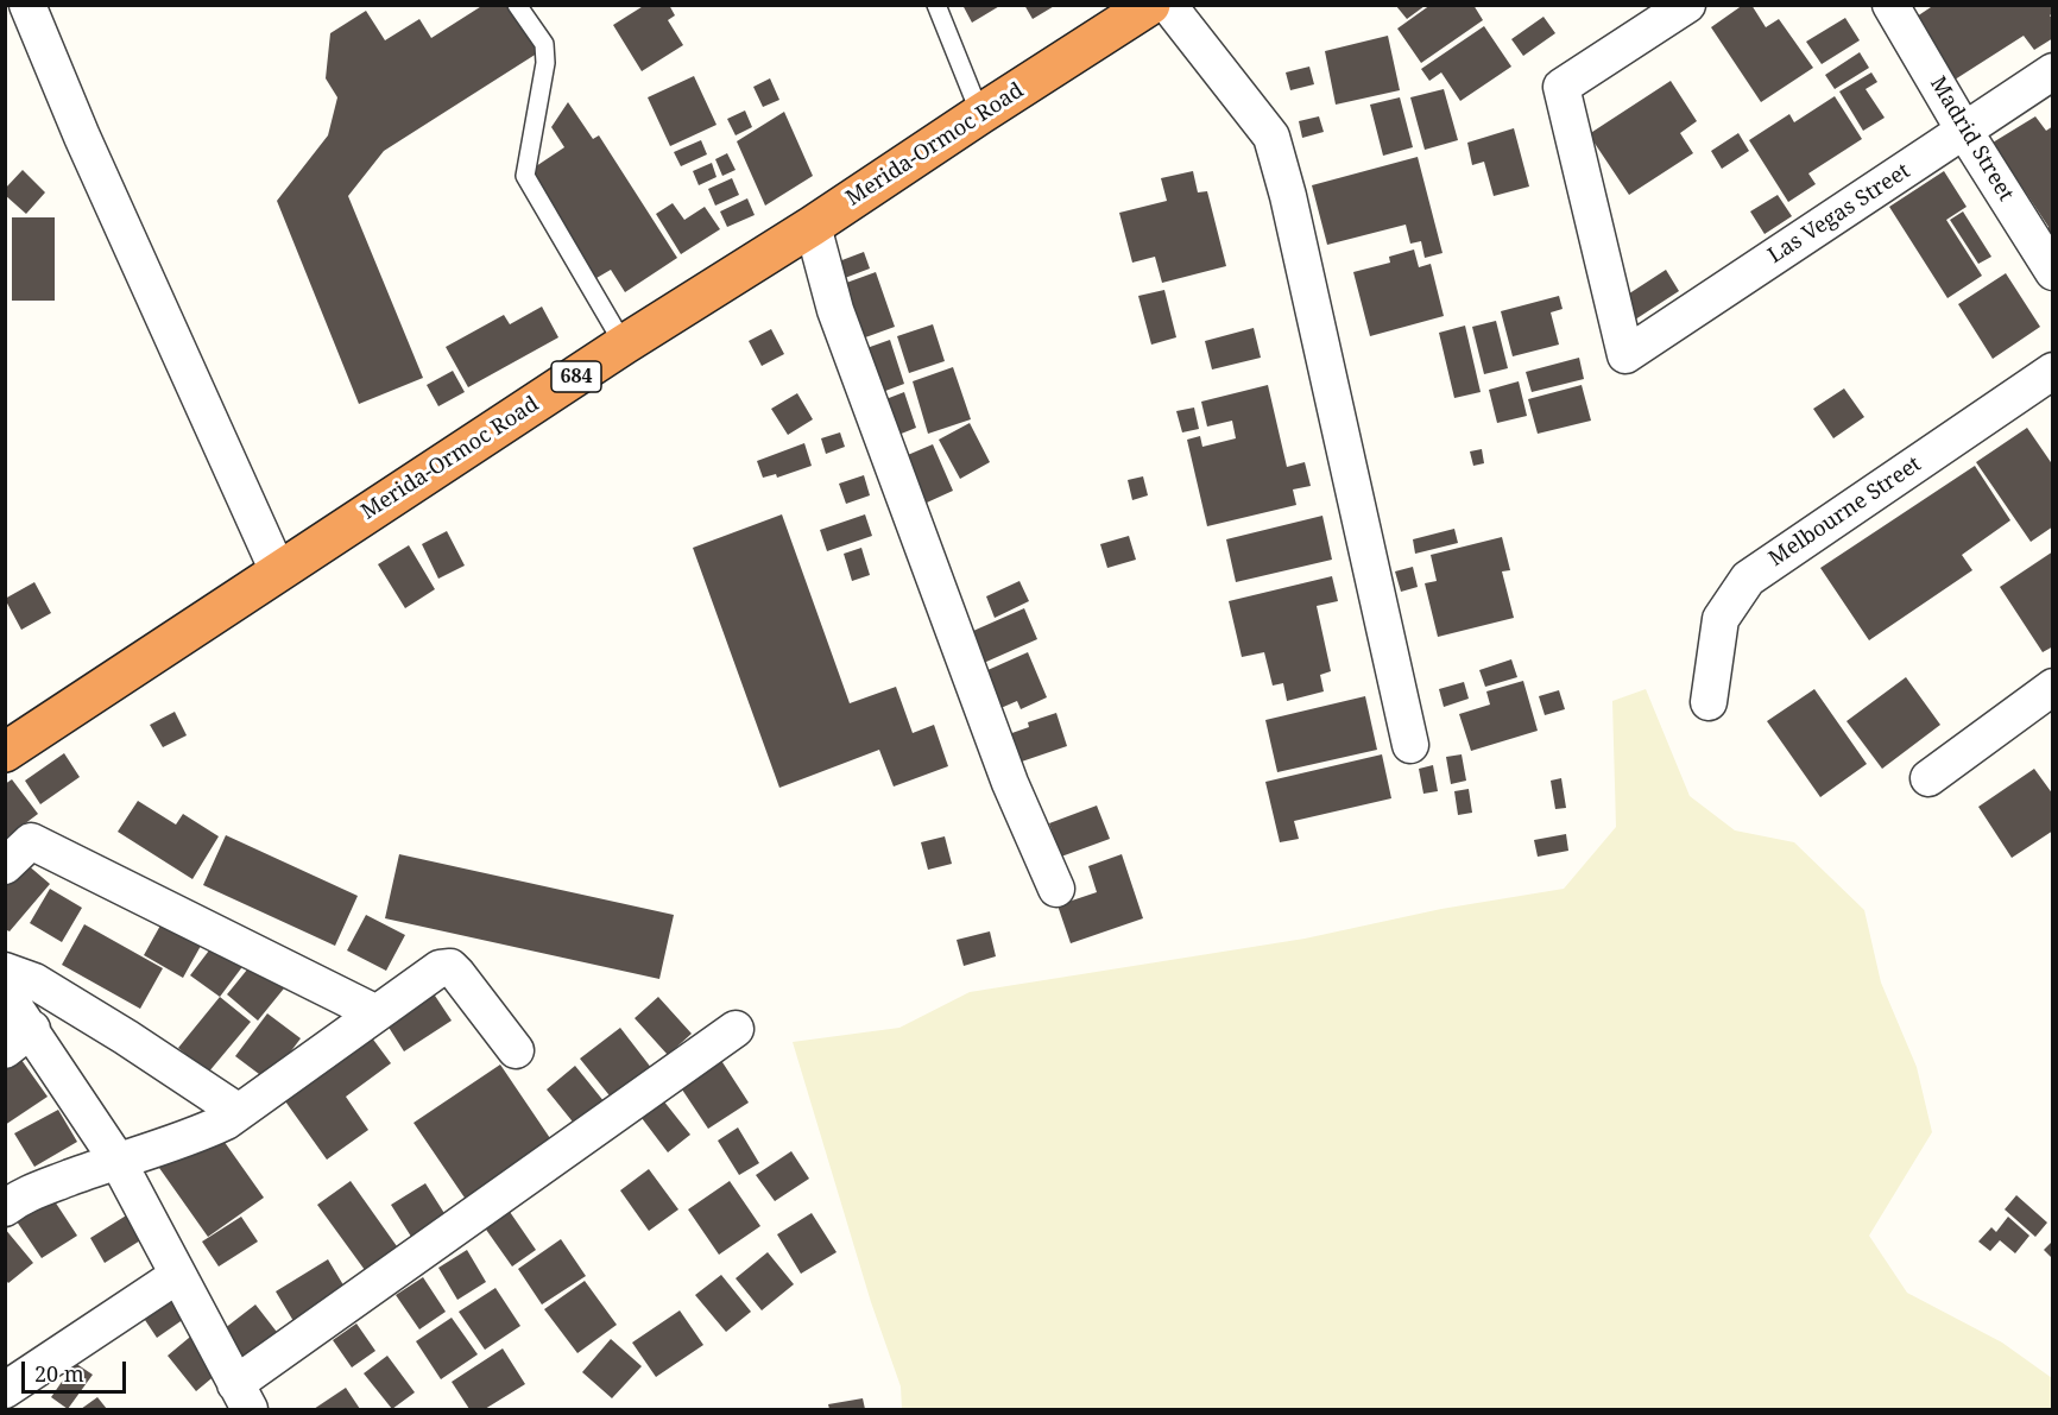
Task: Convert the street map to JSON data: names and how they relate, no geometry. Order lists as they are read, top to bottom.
{
  "streets": {
    "highway": ["Merida-Ormoc Road", "684"],
    "street": ["Madrid Street", "Las Vegas Street", "Melbourne Street"]
  },
  "crossings": [
    ["Madrid Street", "Las Vegas Street"]
  ],
  "scale_bar": "20 m"
}
